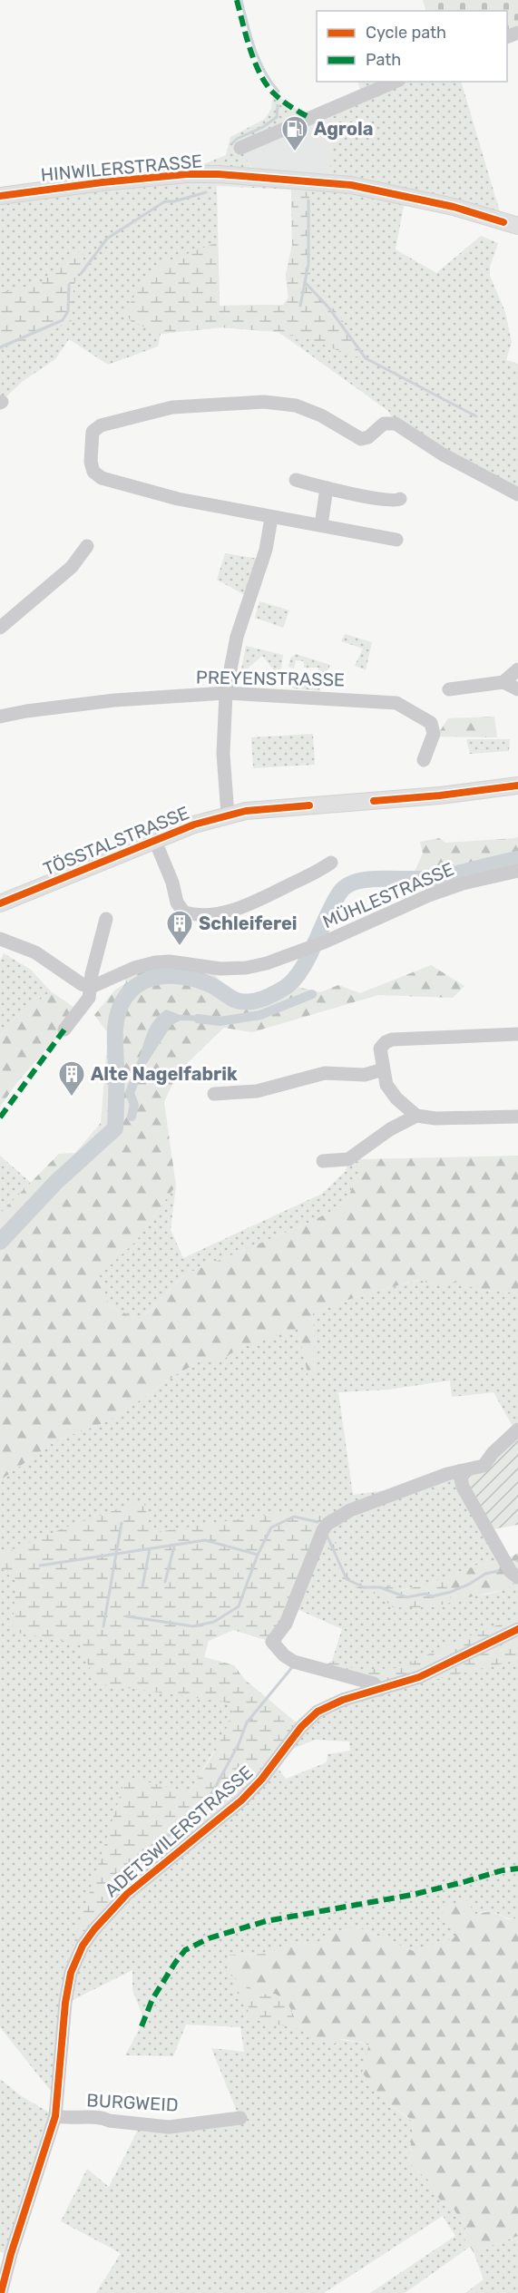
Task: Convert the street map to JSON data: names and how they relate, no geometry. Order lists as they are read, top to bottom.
{
  "streets": {
    "main road": ["HINWILERSTRASSE", "TÖSSTALSTRASSE"],
    "street": [
      "PREYENSTRASSE",
      "MÜHLESTRASSE",
      "ADETSWILERSTRASSE",
      "BURGWEID"
    ]
  },
  "crossings": [
    ["ADETSWILERSTRASSE", "BURGWEID"]
  ],
  "places": {
    "fuel station": ["Agrola"],
    "building": ["Schleiferei", "Alte Nagelfabrik"]
  },
  "legend": ["Cycle path", "Path"]
}
